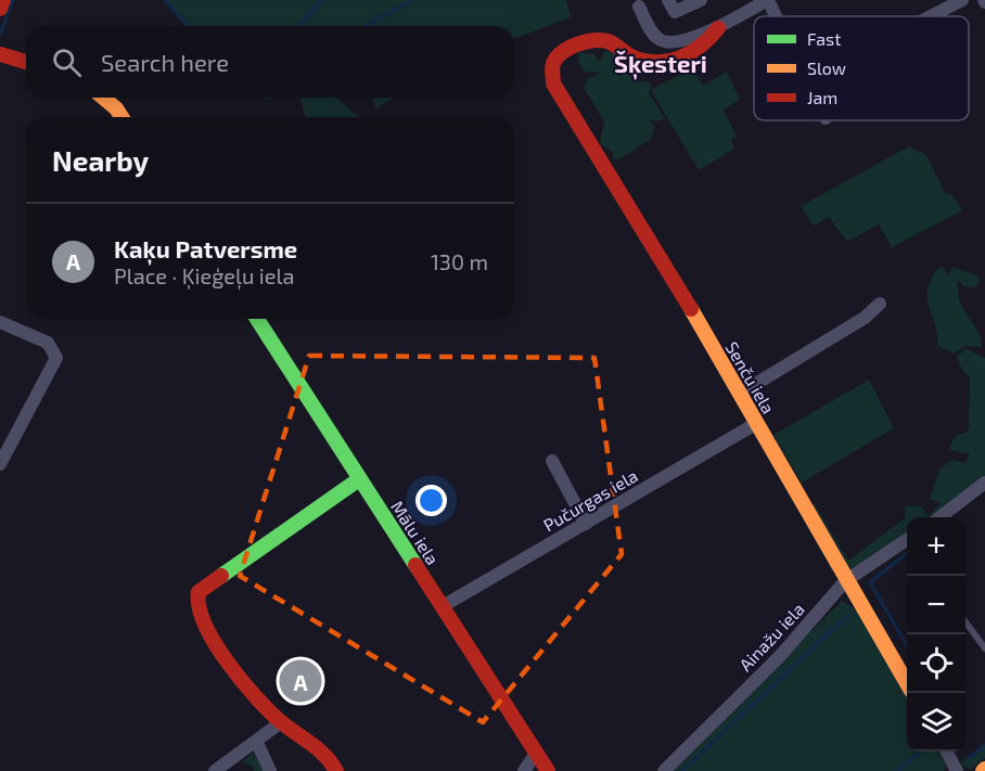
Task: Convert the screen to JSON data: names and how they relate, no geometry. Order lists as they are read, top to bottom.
{
  "streets": {
    "street": [
      "Senču iela",
      "Pučurgas iela",
      "Mālu iela",
      "Ainažu iela"
    ]
  },
  "crossings": [
    ["Senču iela", "Pučurgas iela"],
    ["Senču iela", "Ainažu iela"],
    ["Pučurgas iela", "Mālu iela"]
  ],
  "districts": ["Šķesteri"],
  "legend": ["Fast", "Slow", "Jam"],
  "page": {
    "search": "Search here",
    "heading": "Nearby",
    "list": [
      {
        "mark": "A",
        "name": "Kaķu Patversme",
        "note": "Place · Ķieģeļu iela",
        "value": "130 m"
      }
    ],
    "map_buttons": ["+", "−"],
    "pins": "A"
  }
}
